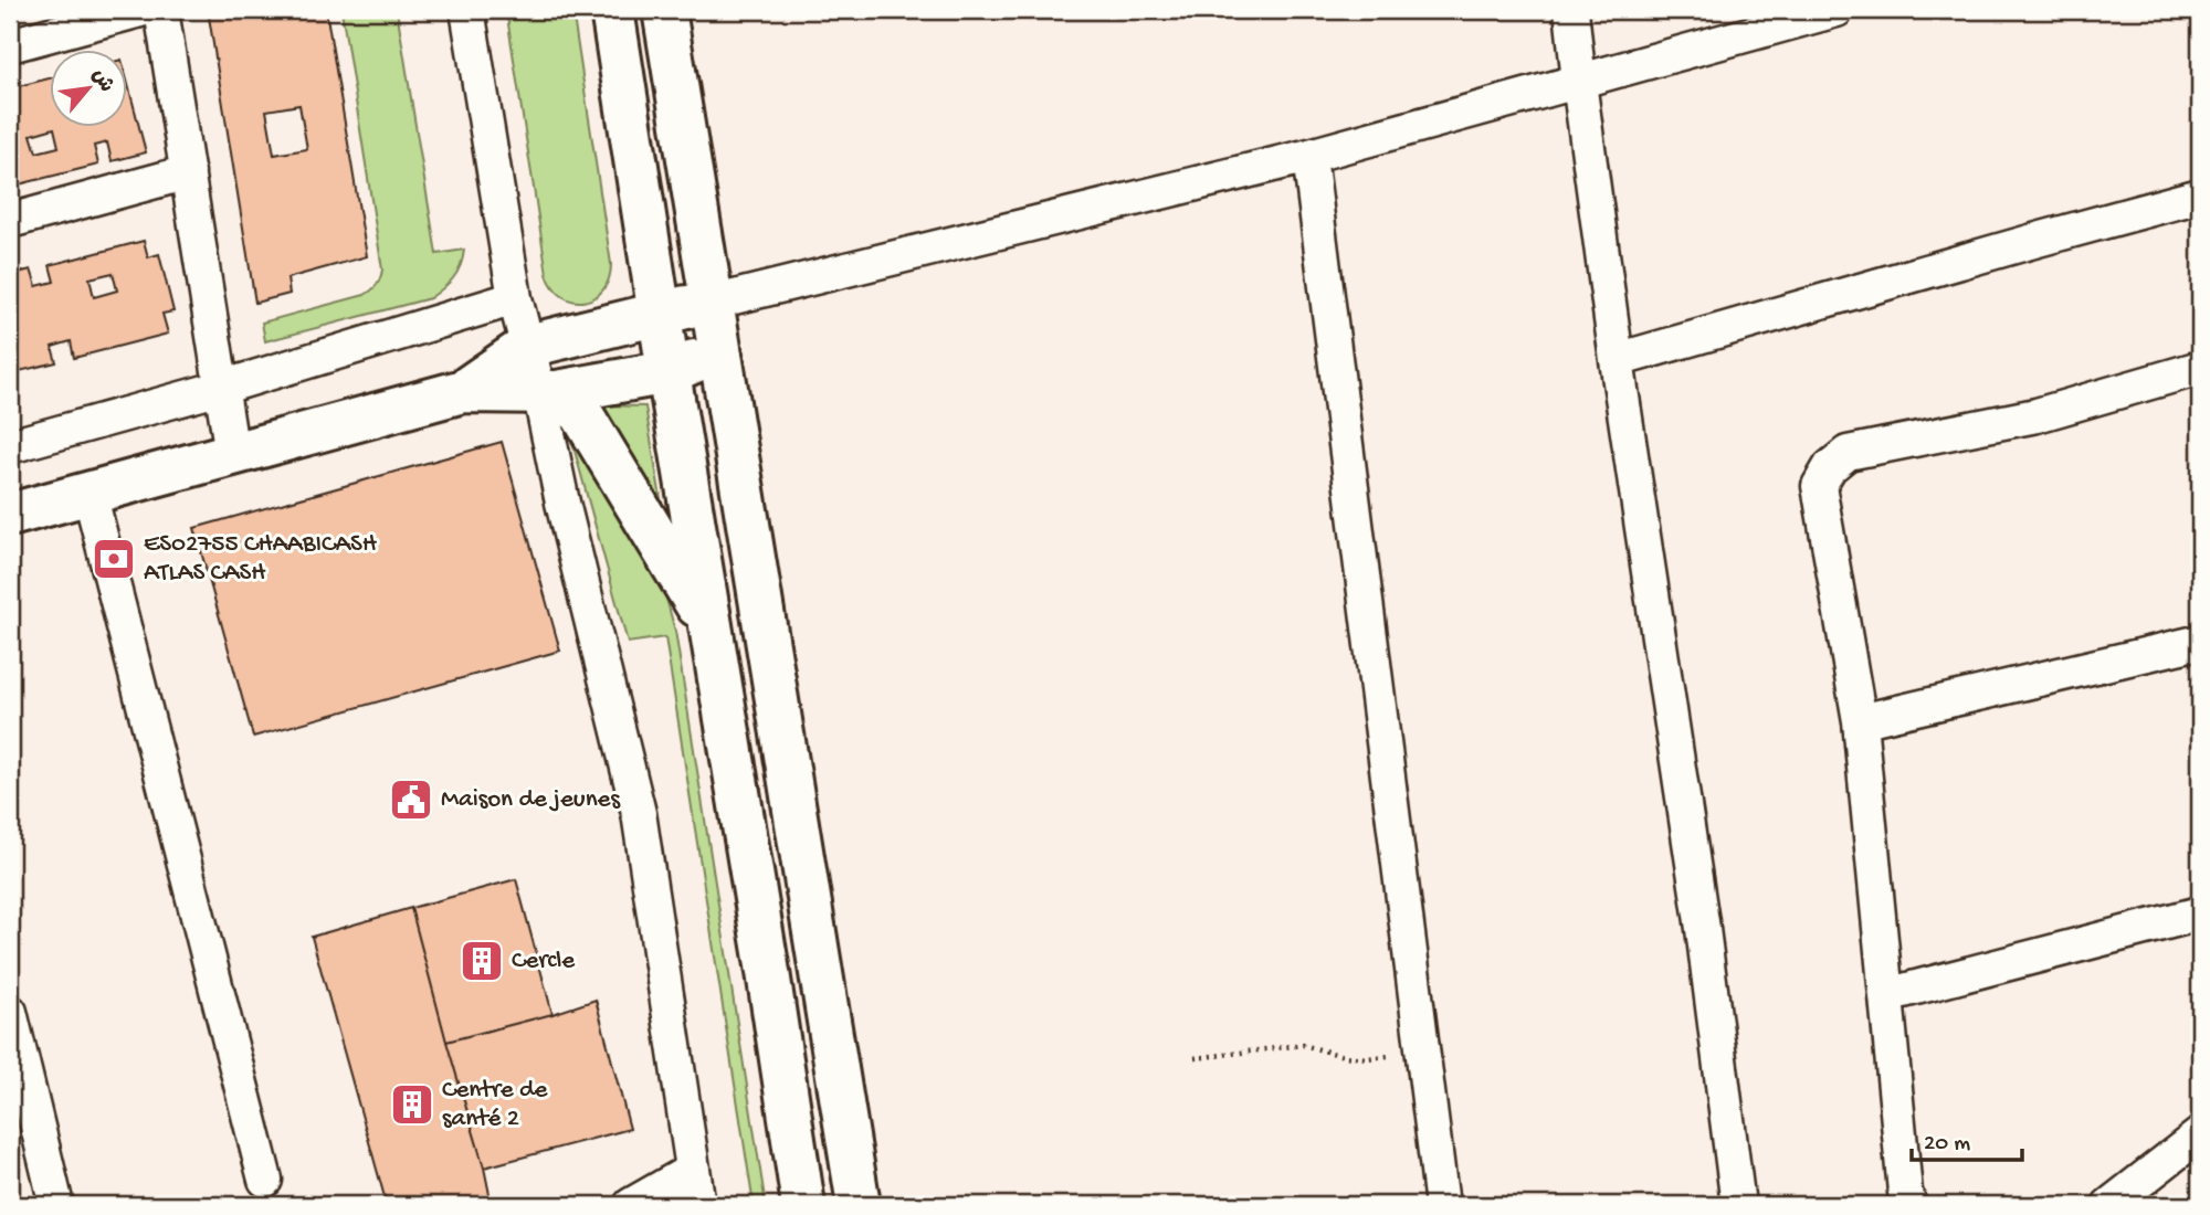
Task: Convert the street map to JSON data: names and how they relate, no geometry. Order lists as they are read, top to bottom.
{
  "places": {
    "bank": ["ES02755 CHAABICASH ATLAS CASH"],
    "public building": ["Maison de jeunes"],
    "building": ["Cercle", "Centre de santé 2"]
  },
  "scale_bar": "20 m",
  "north": "top right"
}
